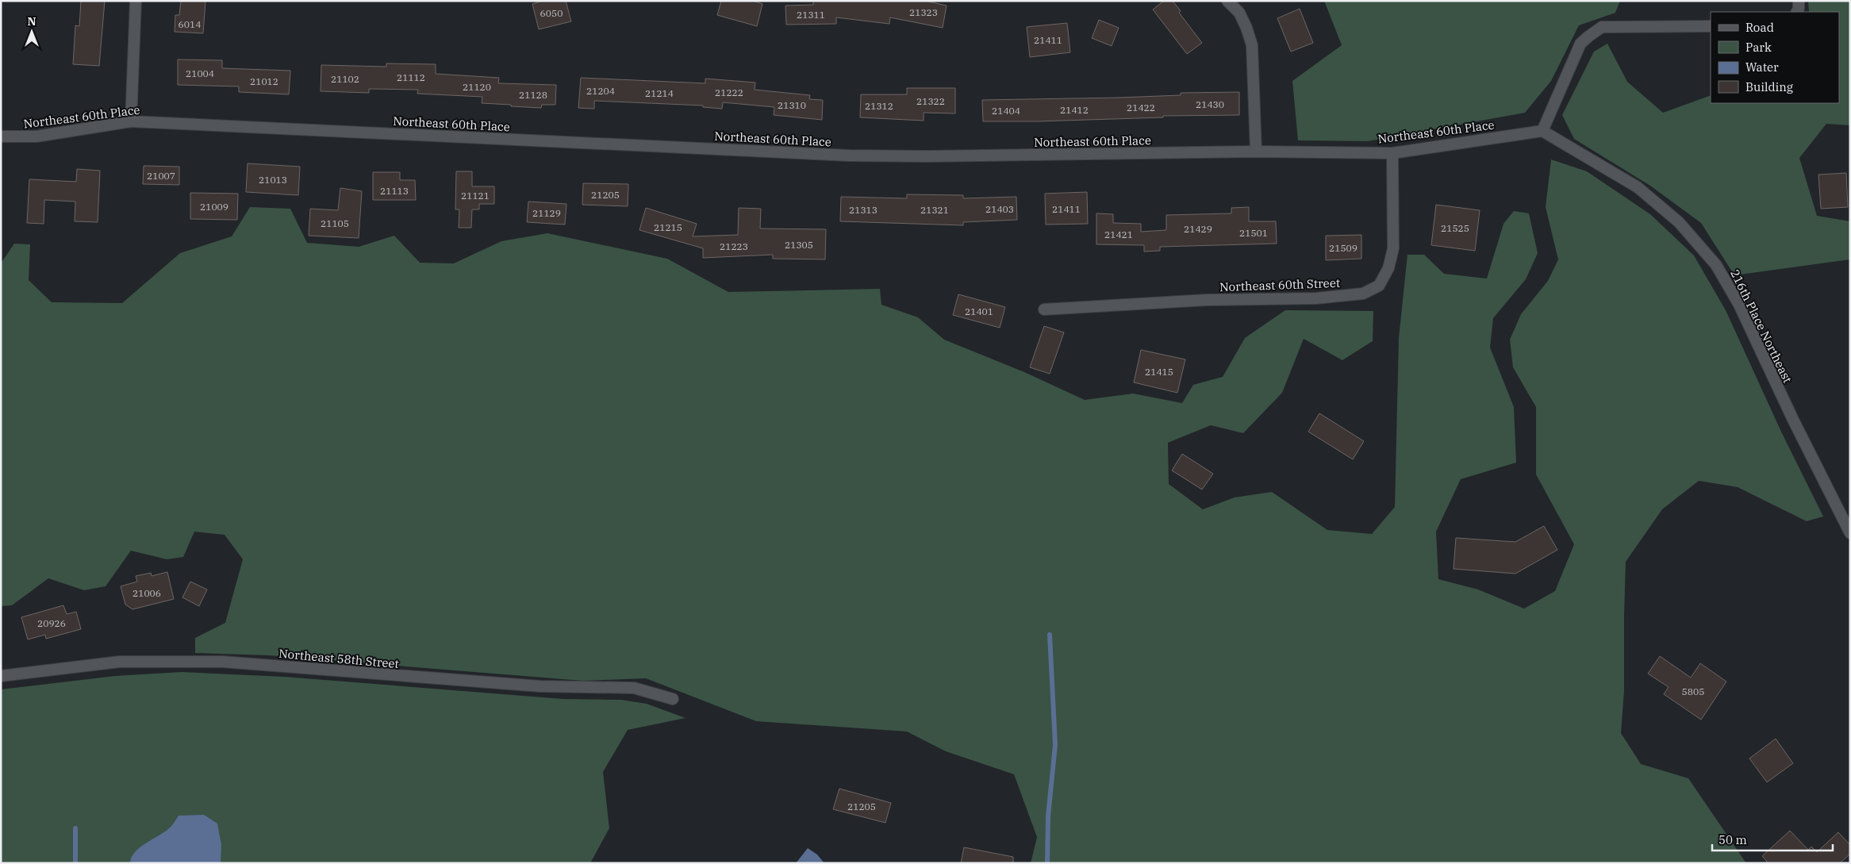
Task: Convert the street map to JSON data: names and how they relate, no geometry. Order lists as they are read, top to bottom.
{
  "streets": {
    "street": [
      "Northeast 60th Place",
      "Northeast 60th Street",
      "216th Place Northeast",
      "Northeast 58th Street"
    ]
  },
  "crossings": [
    ["Northeast 60th Place", "Northeast 60th Street"],
    ["Northeast 60th Place", "216th Place Northeast"]
  ],
  "house_numbers": [
    "21323",
    "6050",
    "21311",
    "6014",
    "21411",
    "21004",
    "21112",
    "21102",
    "21012",
    "21120",
    "21204",
    "21222",
    "21214",
    "21128",
    "21322",
    "21430",
    "21310",
    "21312",
    "21422",
    "21412",
    "21404",
    "21007",
    "21013",
    "21113",
    "21205",
    "21121",
    "21009",
    "21403",
    "21411",
    "21313",
    "21321",
    "21129",
    "21105",
    "21215",
    "21525",
    "21429",
    "21501",
    "21421",
    "21305",
    "21223",
    "21509",
    "21401",
    "21415",
    "21006",
    "20926",
    "5805",
    "21205"
  ],
  "legend": [
    "Road",
    "Park",
    "Water",
    "Building"
  ],
  "scale_bar": "50 m",
  "north": "top"
}
